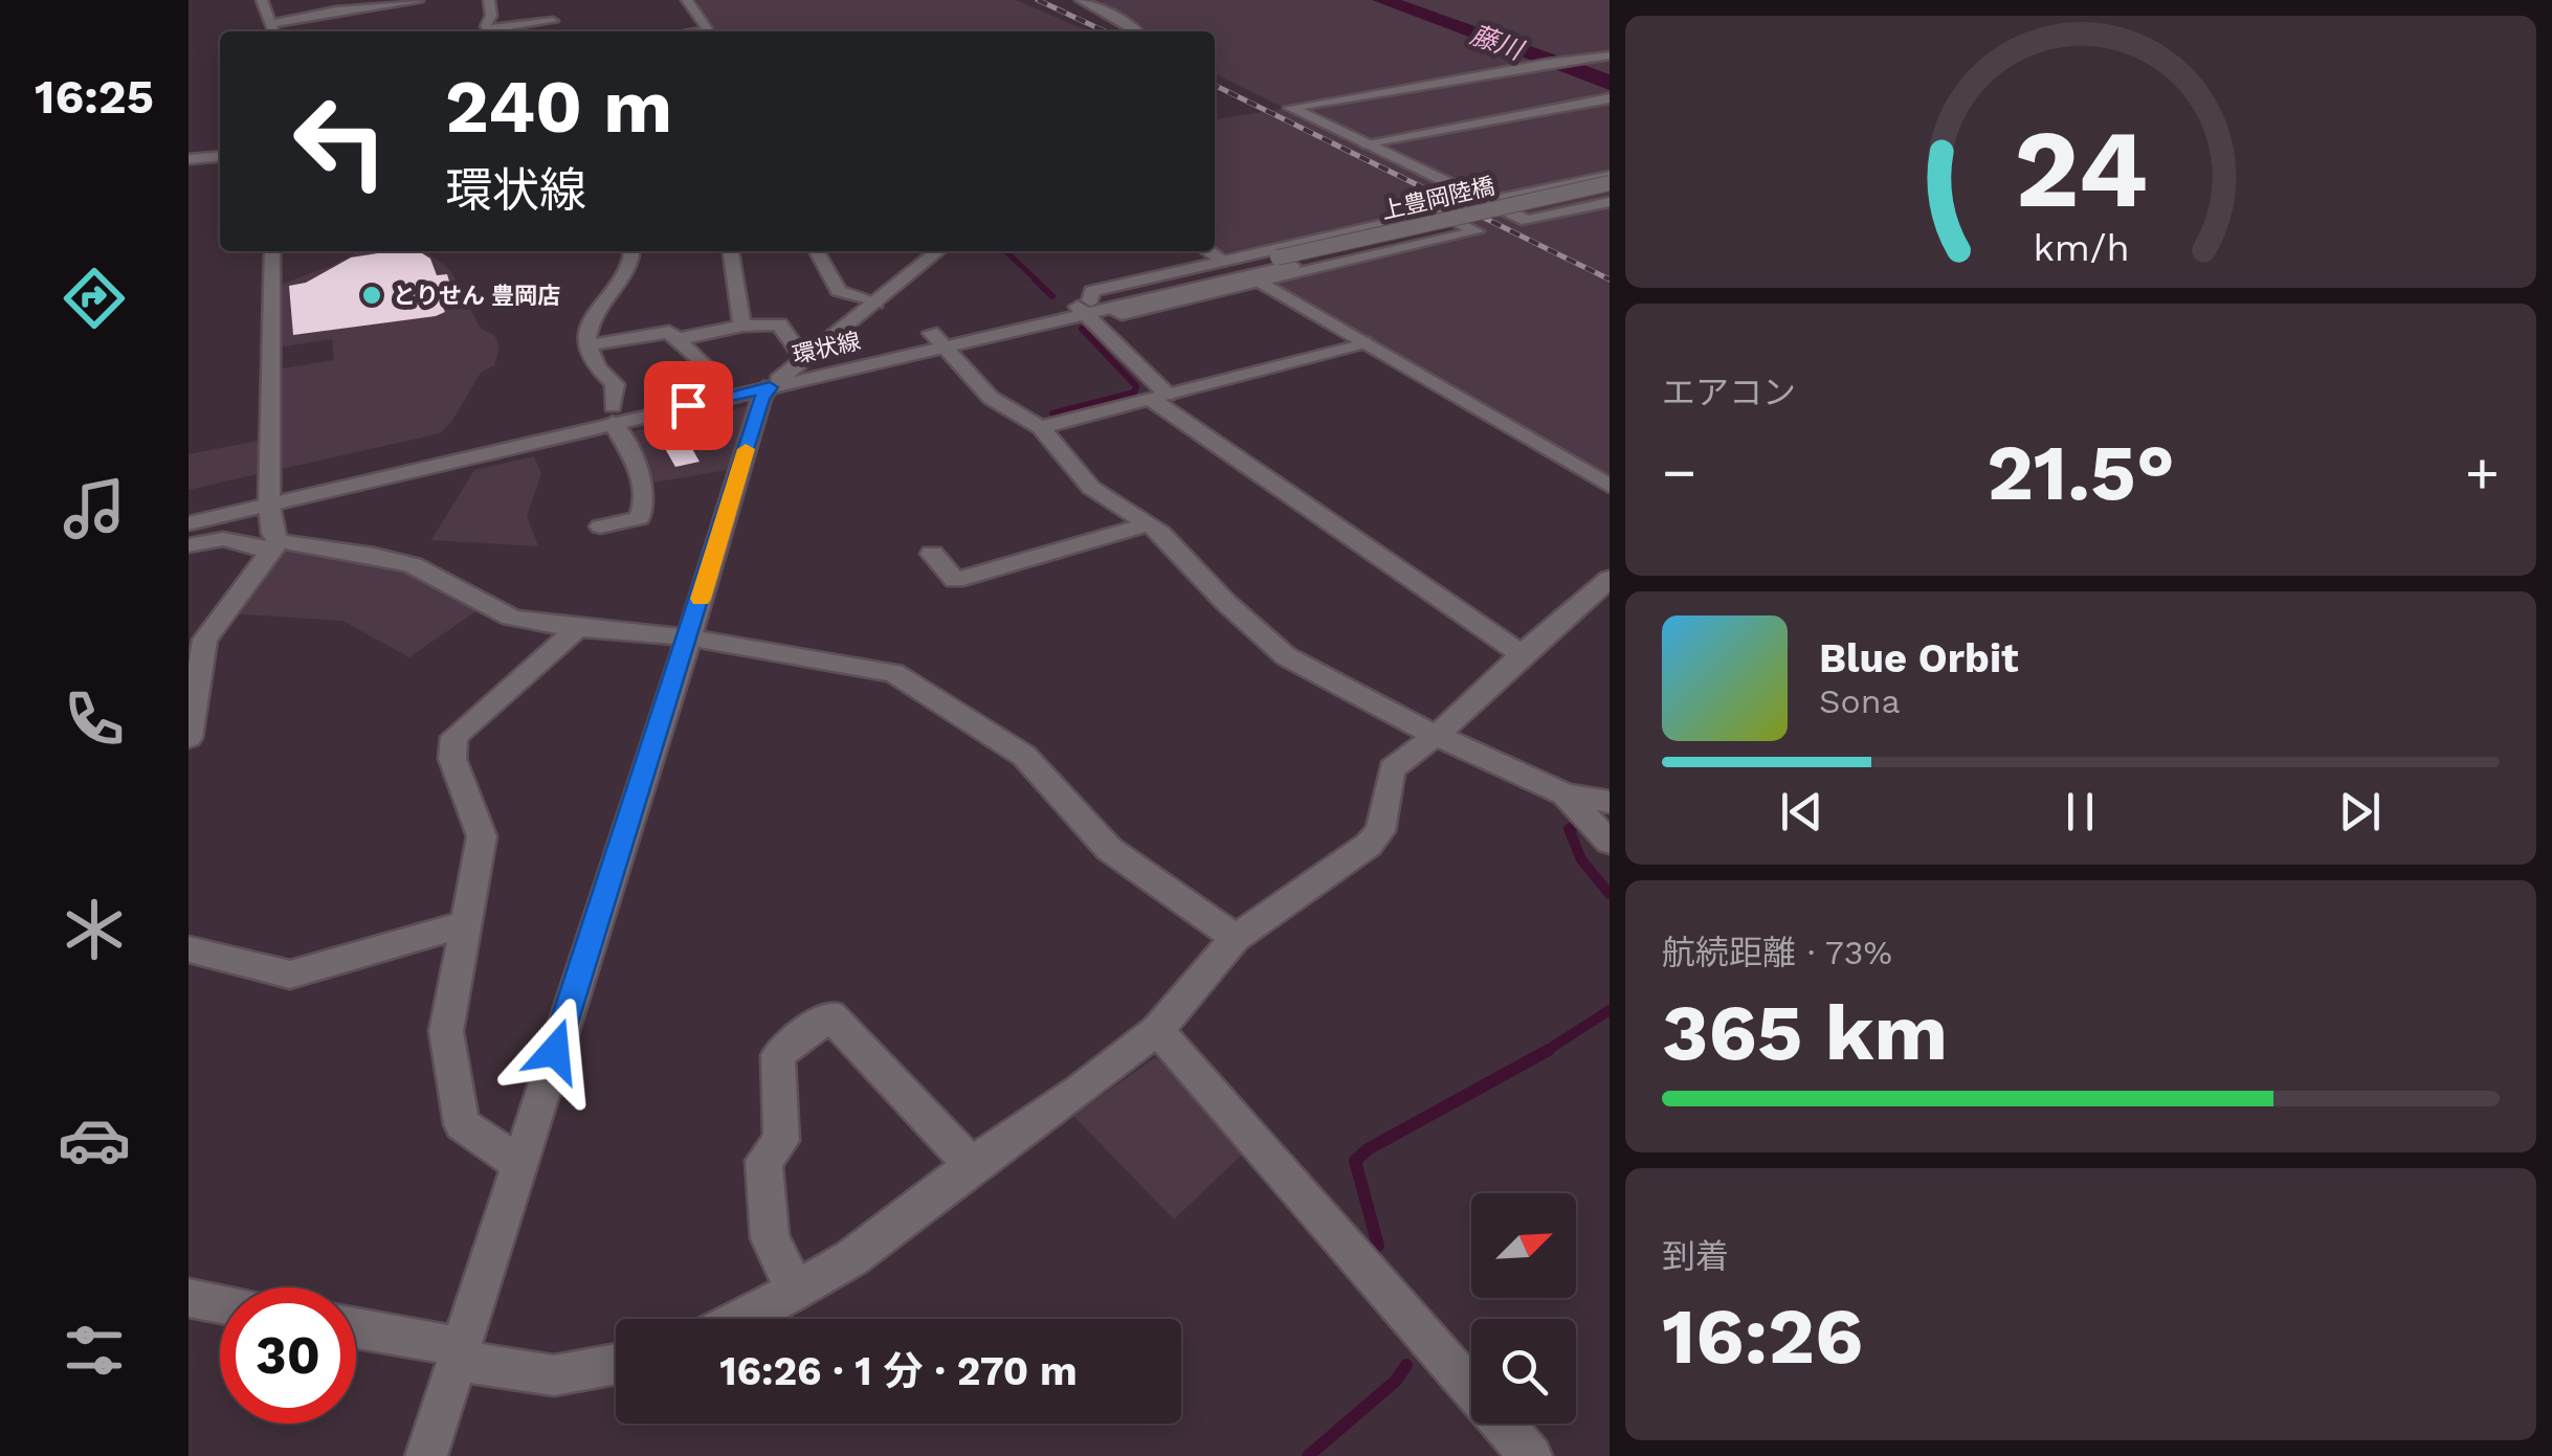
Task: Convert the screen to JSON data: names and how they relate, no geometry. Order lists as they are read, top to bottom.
{
  "streets": {
    "street": ["上豊岡陸橋", "環状線"]
  },
  "crossings": [
    ["上豊岡陸橋", "環状線"]
  ],
  "water": ["藤川"],
  "places": ["とりせん 豊岡店"],
  "north": "top right",
  "page": {
    "tabs": "16:25",
    "turn": ["240 m", "環状線"],
    "tile": [
      "エアコン",
      ["航続距離 · 73%", "365 km"],
      ["到着", "16:26"]
    ],
    "heat": ["−", "21.5°", "+"],
    "song": ["Blue Orbit", "Sona"],
    "limit": "30",
    "trip": "16:26 · 1 分 · 270 m",
    "gauge": ["24", "km/h"]
  }
}
